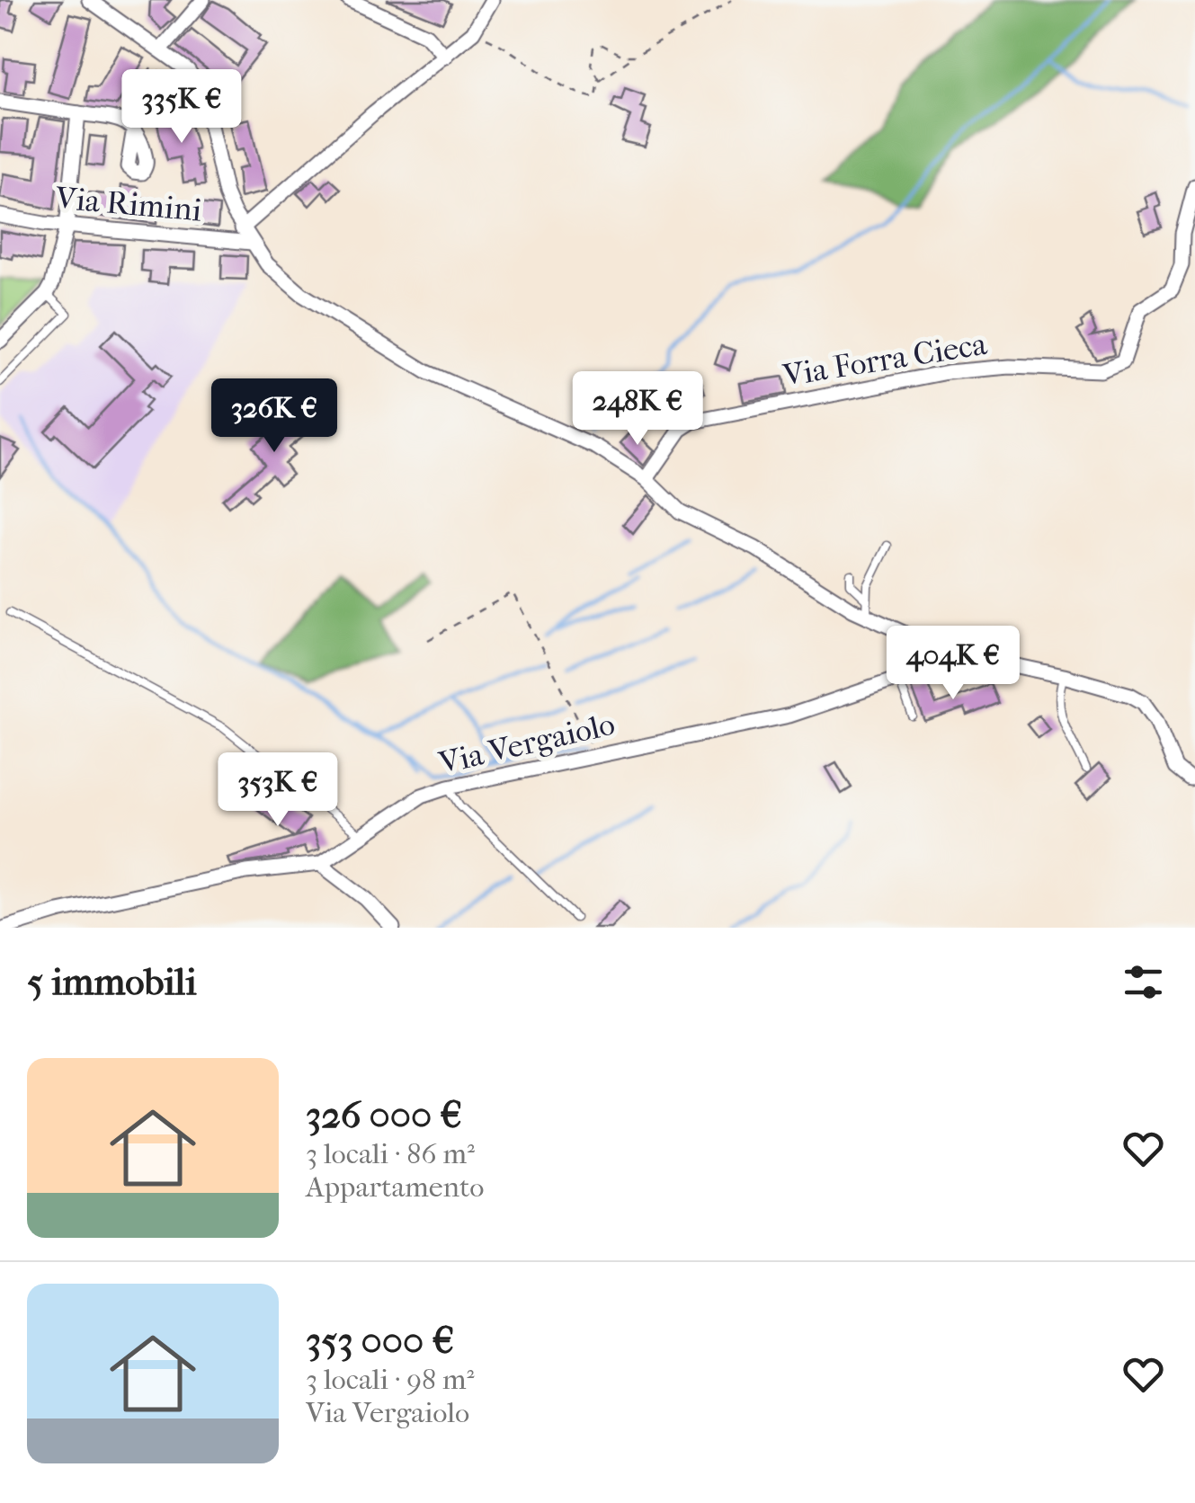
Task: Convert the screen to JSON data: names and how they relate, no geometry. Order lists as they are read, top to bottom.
{
  "streets": {
    "street": ["Via Rimini", "Via Forra Cieca", "Via Vergaiolo"]
  },
  "page": {
    "price": [
      "335K €",
      "248K €",
      "326K €",
      "404K €",
      "353K €"
    ],
    "heading": "5 immobili",
    "list": [
      {
        "name": "326 000 €",
        "note": "3 locali · 86 m² · Appartamento"
      },
      {
        "name": "353 000 €",
        "note": "3 locali · 98 m² · Via Vergaiolo"
      }
    ]
  }
}
